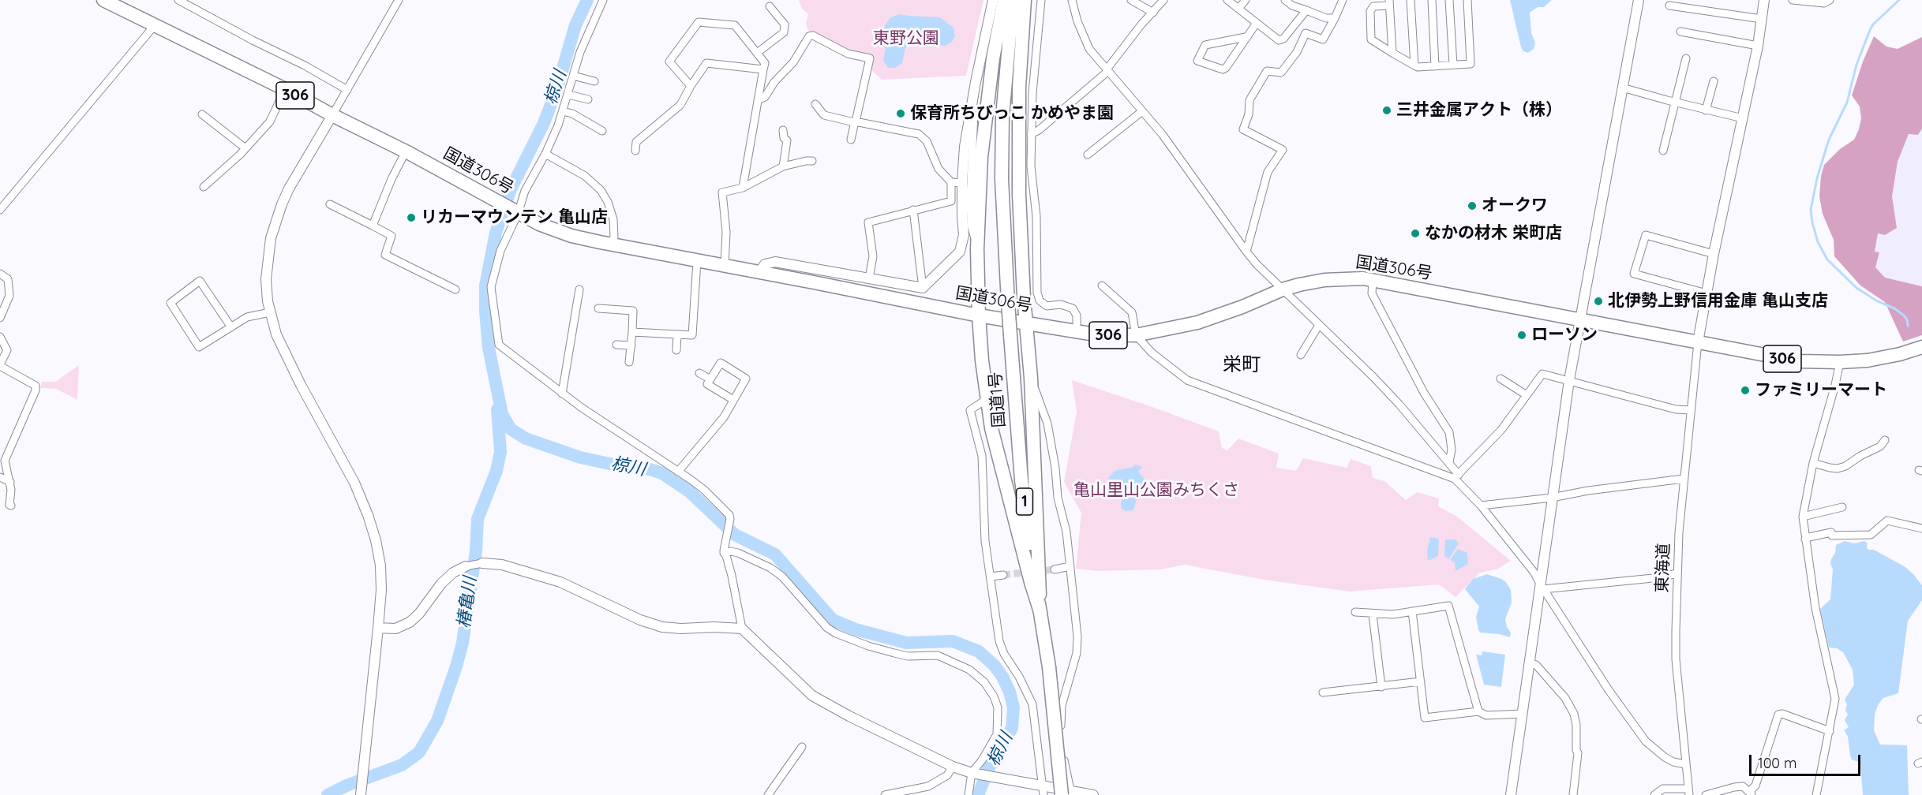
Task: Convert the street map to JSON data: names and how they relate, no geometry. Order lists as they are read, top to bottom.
{
  "streets": {
    "highway": [
      "306",
      "国道306号",
      "国道1号",
      "1"
    ],
    "street": ["東海道"]
  },
  "crossings": [
    ["国道306号", "東海道"]
  ],
  "districts": ["栄町"],
  "water": ["椋川", "椿亀川"],
  "parks": ["東野公園", "亀山里山公園みちくさ"],
  "places": [
    "三井金属アクト（株）",
    "保育所ちびっこ かめやま園",
    "オークワ",
    "リカーマウンテン 亀山店",
    "なかの材木 栄町店",
    "北伊勢上野信用金庫 亀山支店",
    "ローソン",
    "ファミリーマート"
  ],
  "scale_bar": "100 m"
}
